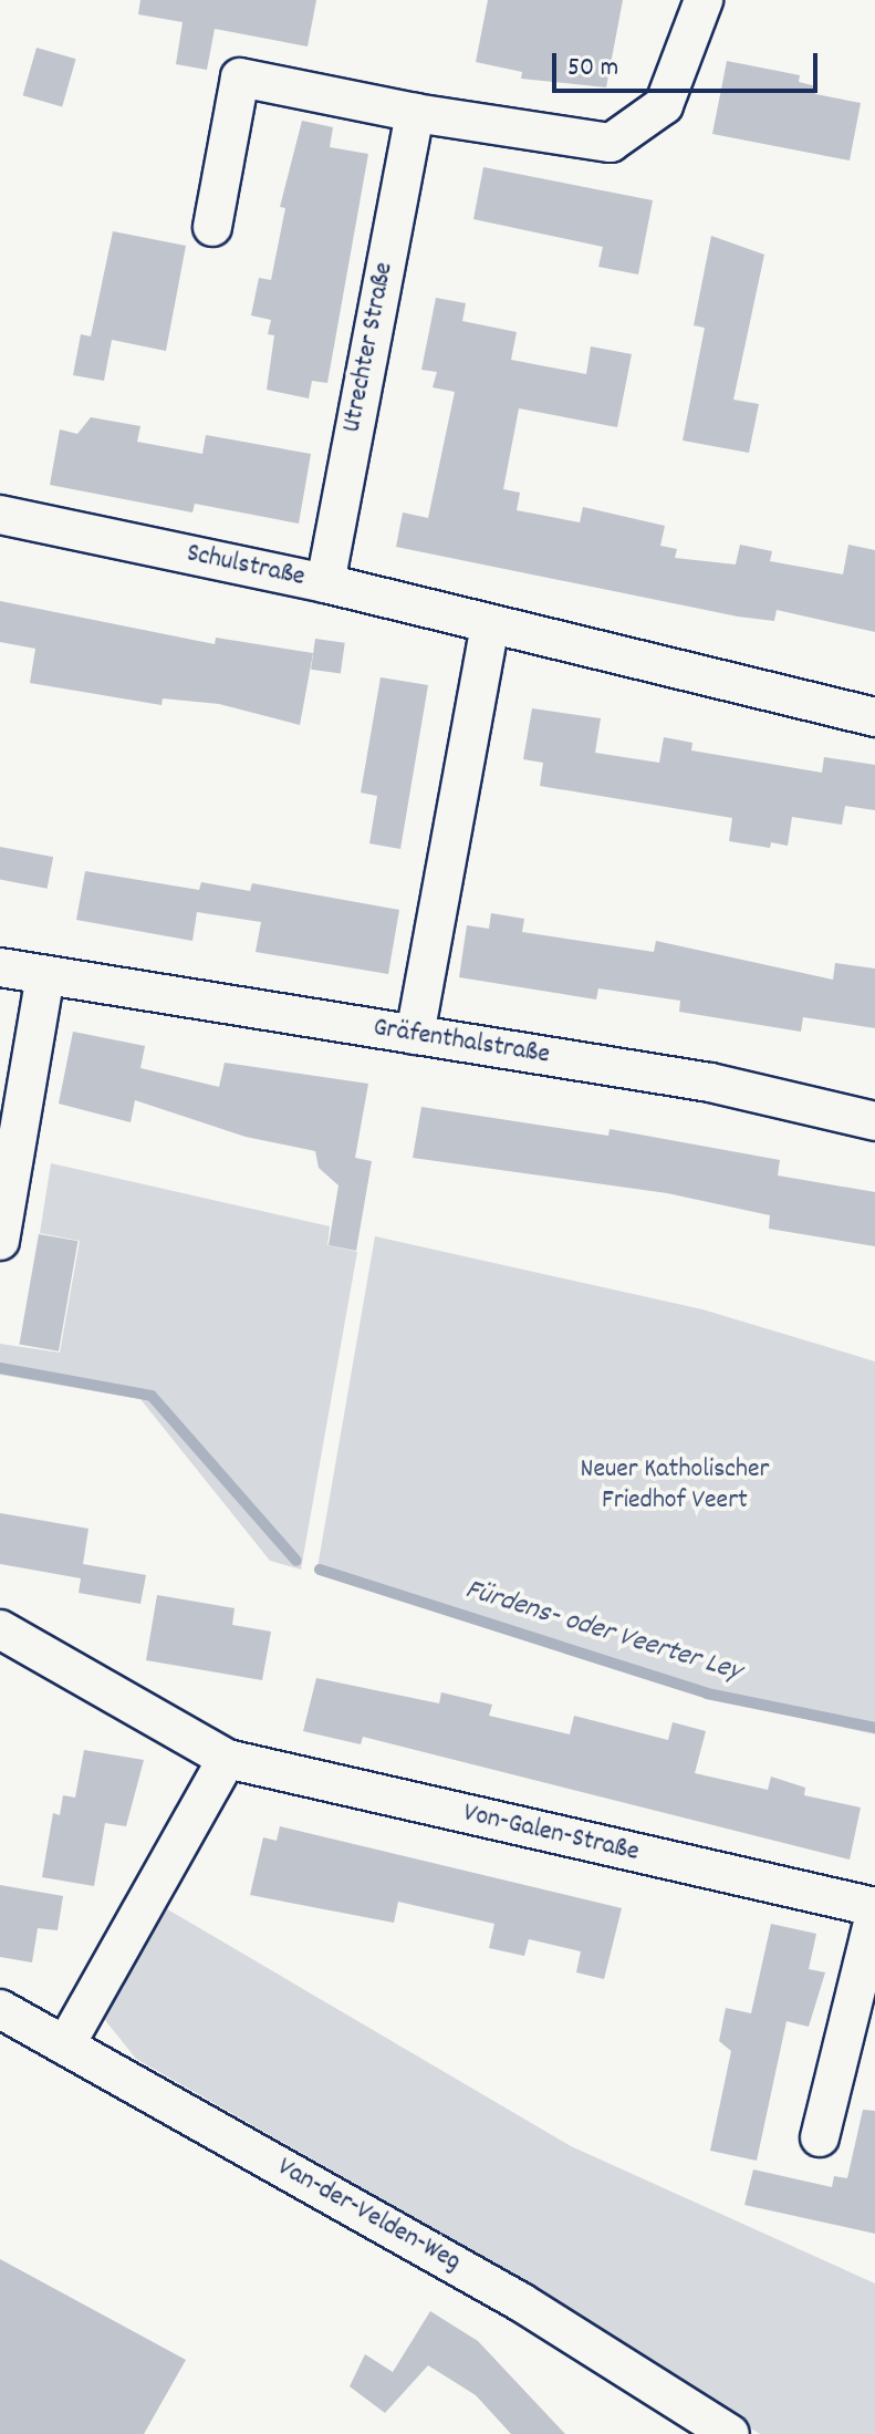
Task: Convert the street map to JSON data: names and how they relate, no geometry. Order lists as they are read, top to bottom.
{
  "streets": {
    "street": [
      "Utrechter Straße",
      "Schulstraße",
      "Gräfenthalstraße",
      "Von-Galen-Straße",
      "Van-der-Velden-Weg"
    ]
  },
  "crossings": [
    ["Utrechter Straße", "Schulstraße"]
  ],
  "water": ["Fürdens- oder Veerter Ley"],
  "parks": ["Neuer Katholischer Friedhof Veert"],
  "scale_bar": "50 m"
}
